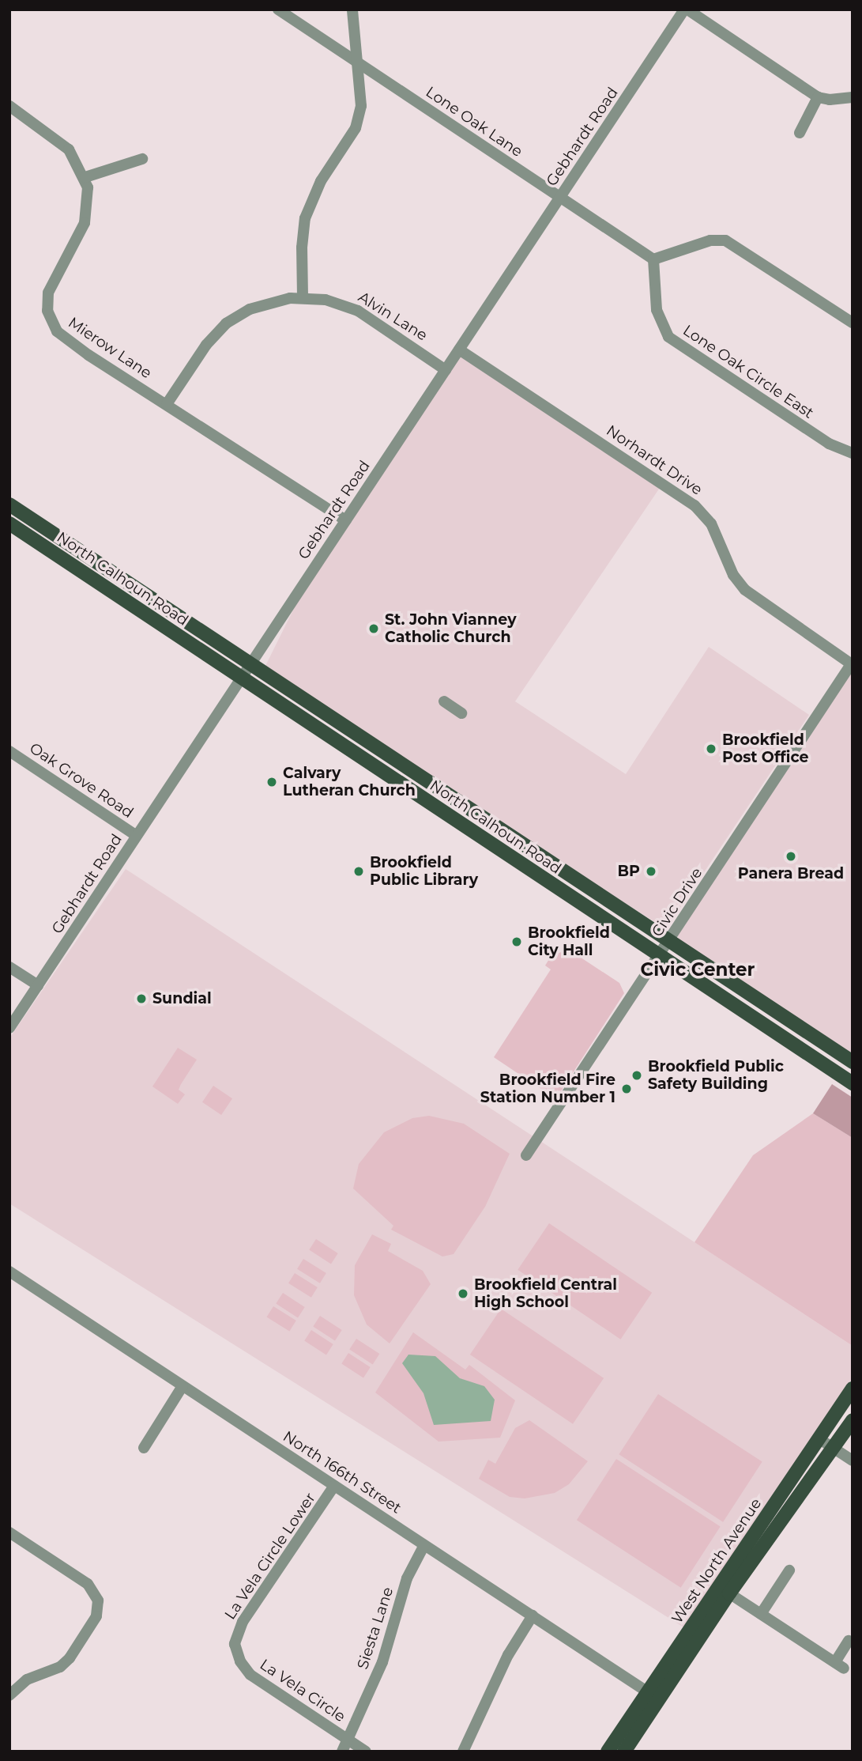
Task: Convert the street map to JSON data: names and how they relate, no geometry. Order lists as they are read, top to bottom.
{
  "streets": {
    "main road": ["North Calhoun Road", "West North Avenue"],
    "street": [
      "Lone Oak Lane",
      "Gebhardt Road",
      "Alvin Lane",
      "Mierow Lane",
      "Lone Oak Circle East",
      "Norhardt Drive",
      "Oak Grove Road",
      "Civic Drive",
      "North 166th Street",
      "La Vela Circle Lower",
      "Siesta Lane",
      "La Vela Circle"
    ]
  },
  "crossings": [
    ["Lone Oak Lane", "Gebhardt Road"],
    ["Lone Oak Lane", "Lone Oak Circle East"],
    ["Gebhardt Road", "Alvin Lane"],
    ["Gebhardt Road", "Mierow Lane"],
    ["Gebhardt Road", "Norhardt Drive"],
    ["Gebhardt Road", "North Calhoun Road"],
    ["Gebhardt Road", "Oak Grove Road"],
    ["Alvin Lane", "Mierow Lane"],
    ["Norhardt Drive", "Civic Drive"],
    ["North Calhoun Road", "Civic Drive"],
    ["North 166th Street", "La Vela Circle Lower"],
    ["North 166th Street", "West North Avenue"],
    ["North 166th Street", "Siesta Lane"],
    ["La Vela Circle Lower", "La Vela Circle"],
    ["Siesta Lane", "La Vela Circle"]
  ],
  "districts": ["Civic Center"],
  "places": [
    "St. John Vianney Catholic Church",
    "Brookfield Post Office",
    "Calvary Lutheran Church",
    "Panera Bread",
    "Brookfield Public Library",
    "BP",
    "Brookfield City Hall",
    "Sundial",
    "Brookfield Public Safety Building",
    "Brookfield Fire Station Number 1",
    "Brookfield Central High School"
  ]
}
